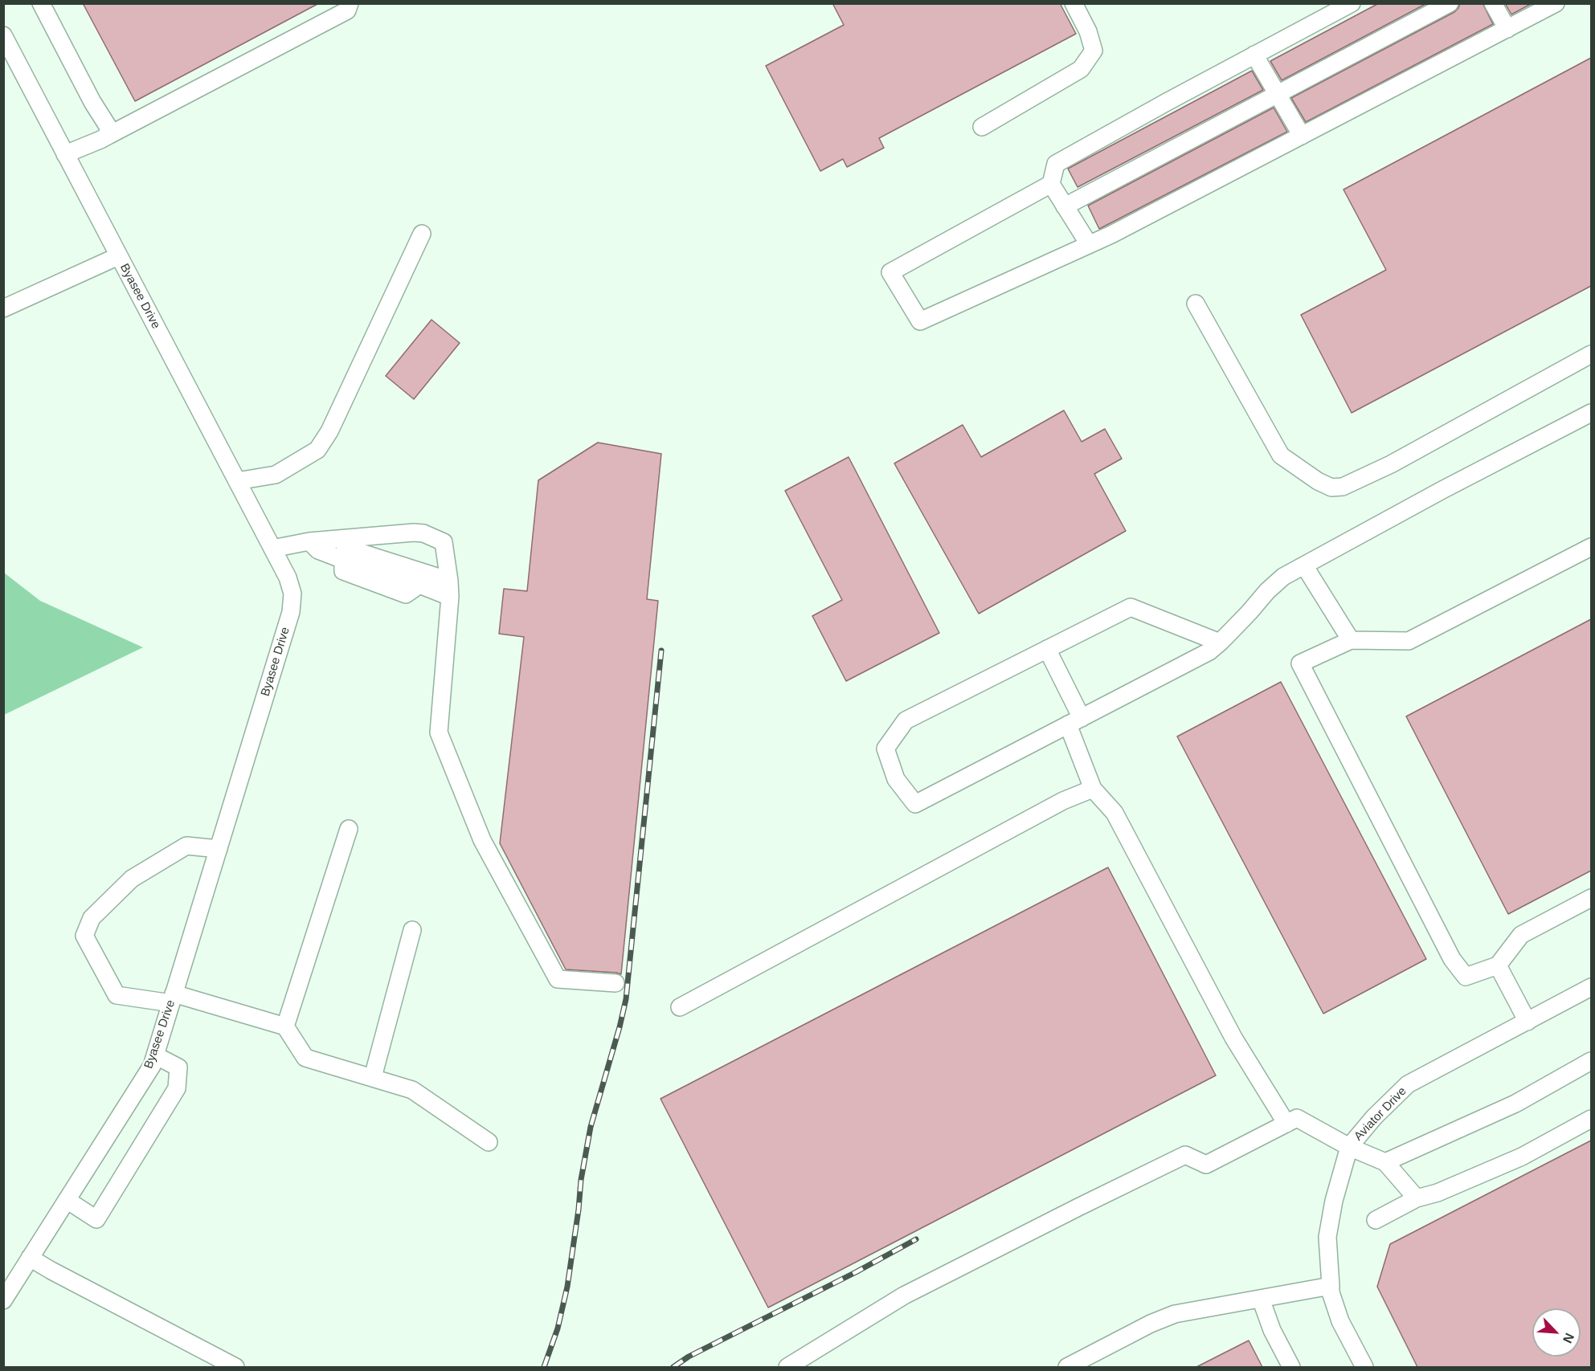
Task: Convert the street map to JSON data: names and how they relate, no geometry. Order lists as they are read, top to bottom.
{
  "streets": {
    "street": ["Byasee Drive", "Aviator Drive"]
  },
  "north": "bottom right"
}
